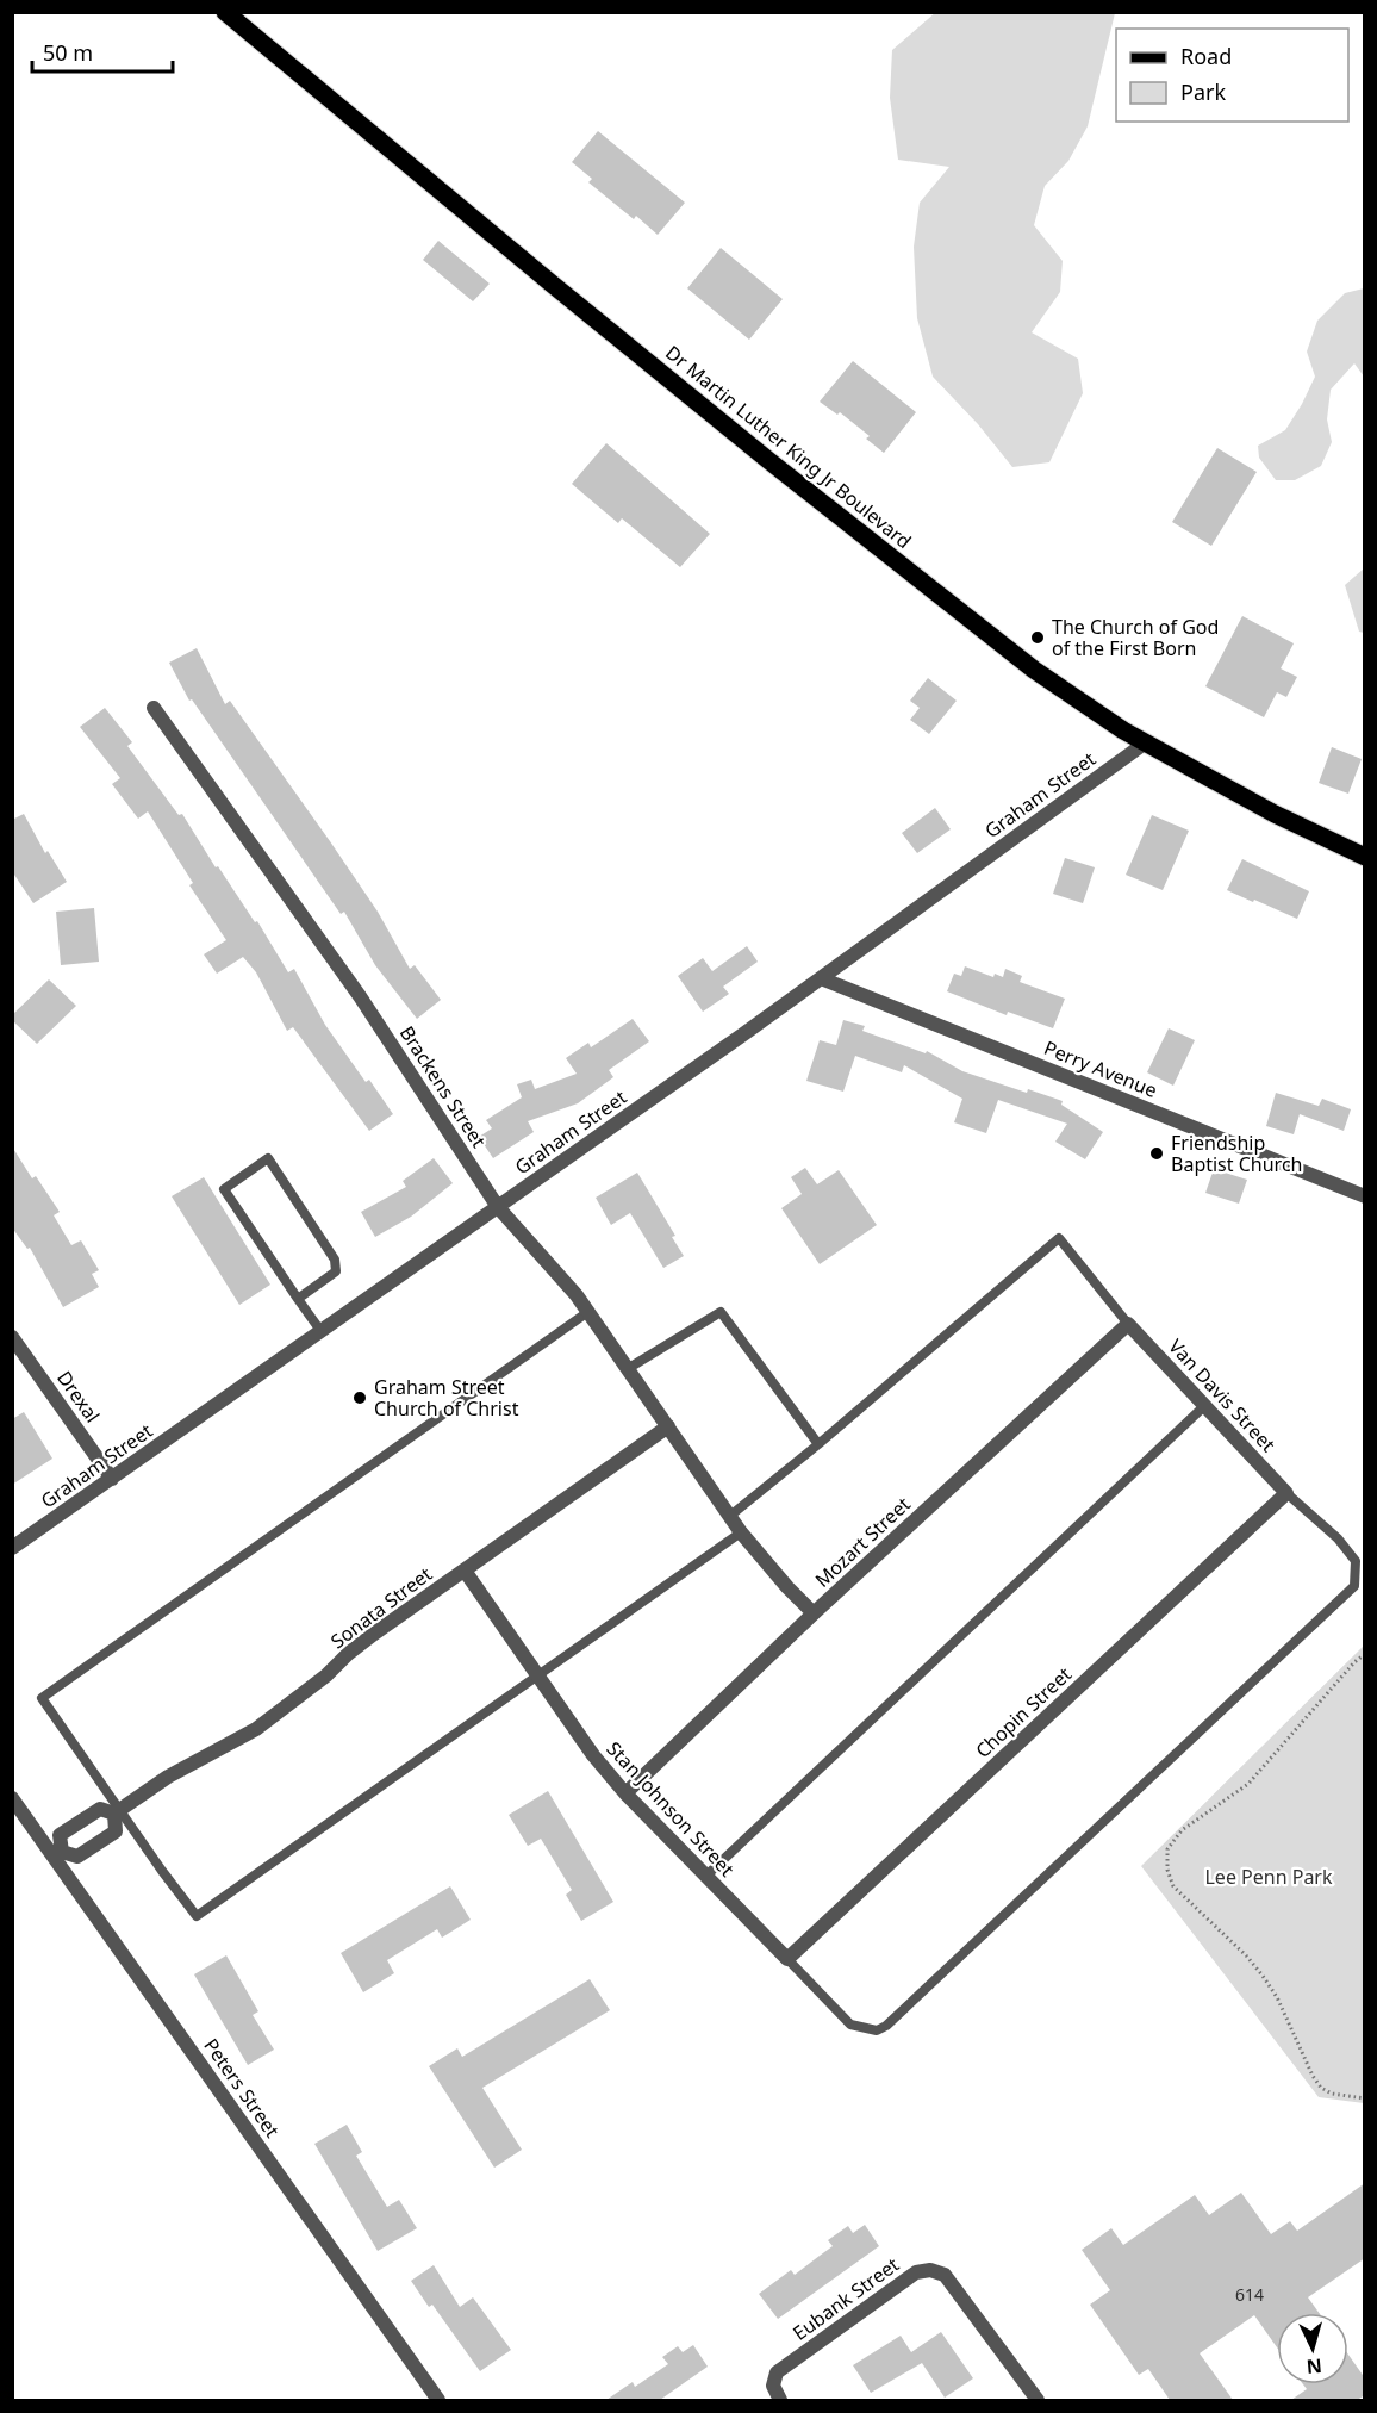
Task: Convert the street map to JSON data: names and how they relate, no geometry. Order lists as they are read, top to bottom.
{
  "streets": {
    "main road": ["Dr Martin Luther King Jr Boulevard"],
    "street": [
      "Graham Street",
      "Perry Avenue",
      "Brackens Street",
      "Van Davis Street",
      "Drexal",
      "Mozart Street",
      "Sonata Street",
      "Chopin Street",
      "Stan Johnson Street",
      "Peters Street",
      "Eubank Street"
    ]
  },
  "crossings": [
    ["Dr Martin Luther King Jr Boulevard", "Graham Street"],
    ["Graham Street", "Perry Avenue"],
    ["Graham Street", "Brackens Street"],
    ["Graham Street", "Drexal"],
    ["Brackens Street", "Mozart Street"],
    ["Brackens Street", "Sonata Street"],
    ["Van Davis Street", "Mozart Street"],
    ["Van Davis Street", "Chopin Street"],
    ["Mozart Street", "Stan Johnson Street"],
    ["Sonata Street", "Stan Johnson Street"],
    ["Sonata Street", "Peters Street"],
    ["Chopin Street", "Stan Johnson Street"]
  ],
  "parks": ["Lee Penn Park"],
  "places": ["The Church of God of the First Born", "Friendship Baptist Church", "Graham Street Church of Christ"],
  "house_numbers": ["614"],
  "legend": ["Road", "Park"],
  "scale_bar": "50 m",
  "north": "bottom"
}
